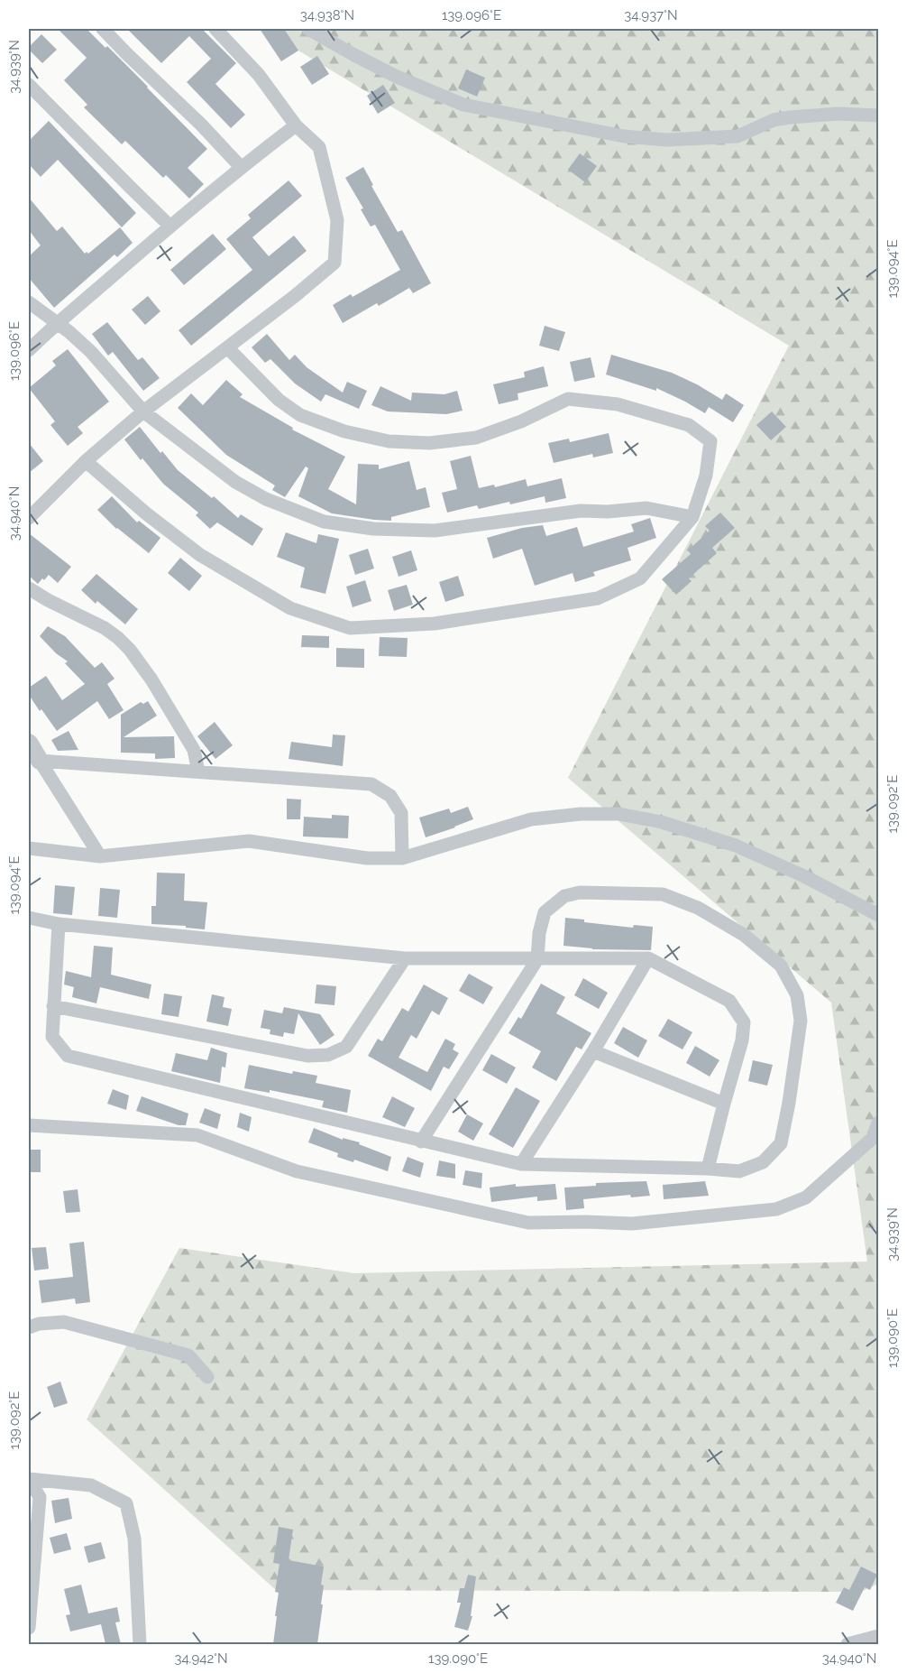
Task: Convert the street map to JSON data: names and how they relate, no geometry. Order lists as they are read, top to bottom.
{
  "coordinates": [
    "34.938°N",
    "139.096°E",
    "34.937°N",
    "34.939°N",
    "139.094°E",
    "34.940°N",
    "139.092°E",
    "139.090°E",
    "34.942°N"
  ]
}
